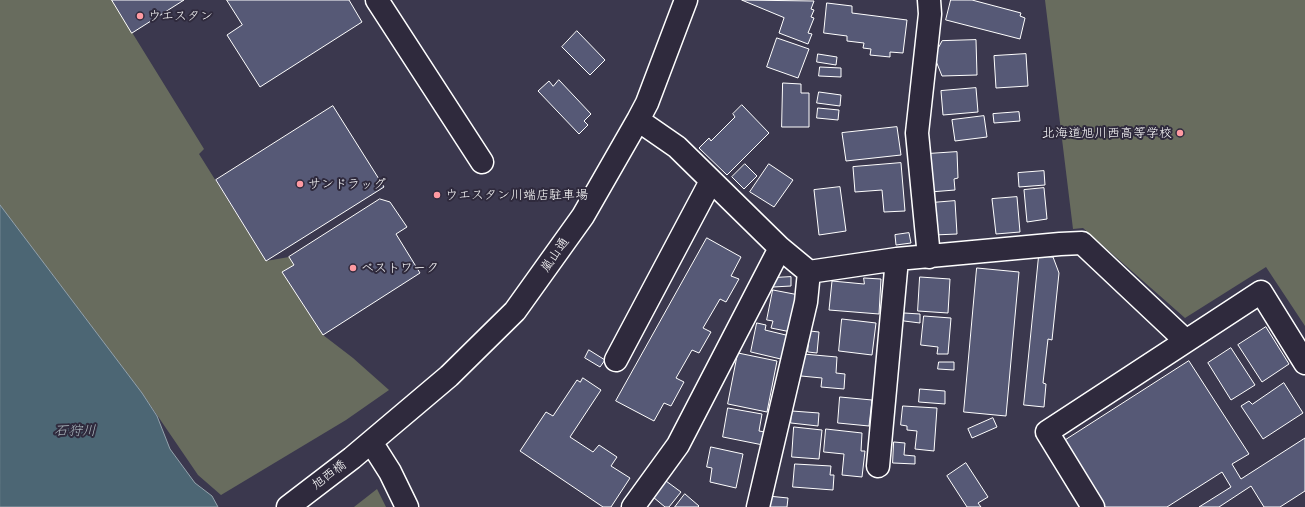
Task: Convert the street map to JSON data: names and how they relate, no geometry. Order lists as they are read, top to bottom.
{
  "streets": {
    "street": ["嵐山通", "旭西橋"]
  },
  "crossings": [
    ["嵐山通", "旭西橋"]
  ],
  "water": ["石狩川"],
  "places": [
    "ウエスタン",
    "北海道旭川西高等学校",
    "サンドラッグ",
    "ウエスタン川端店駐車場",
    "ベストワーク"
  ]
}
